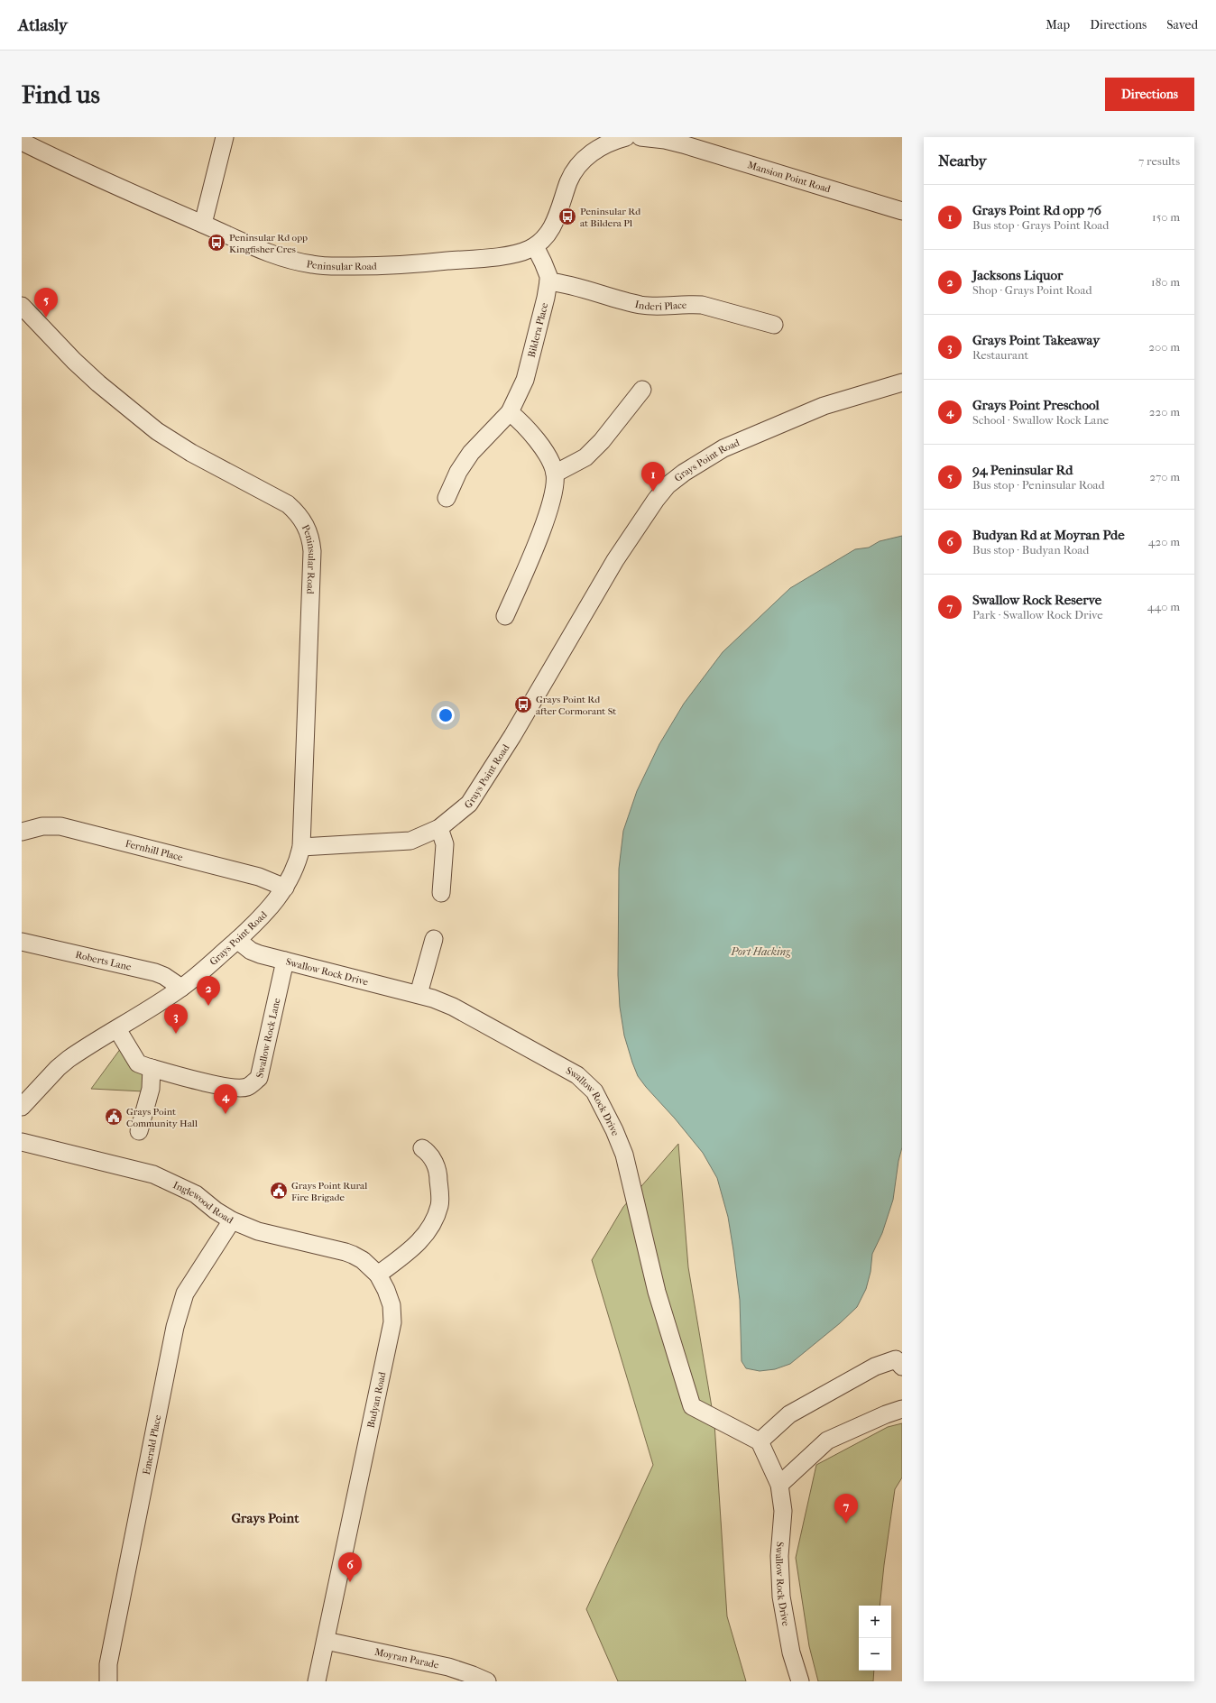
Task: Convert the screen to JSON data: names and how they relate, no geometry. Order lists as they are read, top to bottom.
{
  "streets": {
    "street": [
      "Mansion Point Road",
      "Peninsular Road",
      "Inderi Place",
      "Bildera Place",
      "Grays Point Road",
      "Fernhill Place",
      "Roberts Lane",
      "Swallow Rock Drive",
      "Swallow Rock Lane",
      "Inglewood Road",
      "Budyan Road",
      "Emerald Place",
      "Moyran Parade"
    ]
  },
  "crossings": [
    ["Peninsular Road", "Bildera Place"],
    ["Peninsular Road", "Grays Point Road"],
    ["Inderi Place", "Bildera Place"],
    ["Grays Point Road", "Fernhill Place"],
    ["Grays Point Road", "Roberts Lane"],
    ["Grays Point Road", "Swallow Rock Drive"],
    ["Grays Point Road", "Swallow Rock Lane"],
    ["Swallow Rock Drive", "Swallow Rock Lane"],
    ["Inglewood Road", "Budyan Road"],
    ["Inglewood Road", "Emerald Place"],
    ["Budyan Road", "Moyran Parade"]
  ],
  "districts": ["Grays Point"],
  "water": ["Port Hacking"],
  "places": {
    "bus stop": ["Peninsular Rd at Bildera Pl", "Peninsular Rd opp Kingfisher Cres", "Grays Point Rd after Cormorant St"],
    "public building": ["Grays Point Community Hall", "Grays Point Rural Fire Brigade"]
  },
  "page": {
    "header": "Atlasly",
    "nav": ["Map", "Directions", "Saved"],
    "buttons": "Directions",
    "title": "Find us",
    "heading": ["Nearby", "7 results"],
    "list": [
      {
        "mark": "1",
        "name": "Grays Point Rd opp 76",
        "note": "Bus stop · Grays Point Road",
        "value": "150 m"
      },
      {
        "mark": "2",
        "name": "Jacksons Liquor",
        "note": "Shop · Grays Point Road",
        "value": "180 m"
      },
      {
        "mark": "3",
        "name": "Grays Point Takeaway",
        "note": "Restaurant",
        "value": "200 m"
      },
      {
        "mark": "4",
        "name": "Grays Point Preschool",
        "note": "School · Swallow Rock Lane",
        "value": "220 m"
      },
      {
        "mark": "5",
        "name": "94 Peninsular Rd",
        "note": "Bus stop · Peninsular Road",
        "value": "270 m"
      },
      {
        "mark": "6",
        "name": "Budyan Rd at Moyran Pde",
        "note": "Bus stop · Budyan Road",
        "value": "420 m"
      },
      {
        "mark": "7",
        "name": "Swallow Rock Reserve",
        "note": "Park · Swallow Rock Drive",
        "value": "440 m"
      }
    ],
    "pins": [
      "5",
      "1",
      "2",
      "3",
      "4",
      "7",
      "6"
    ],
    "map_buttons": ["+", "−"]
  }
}
